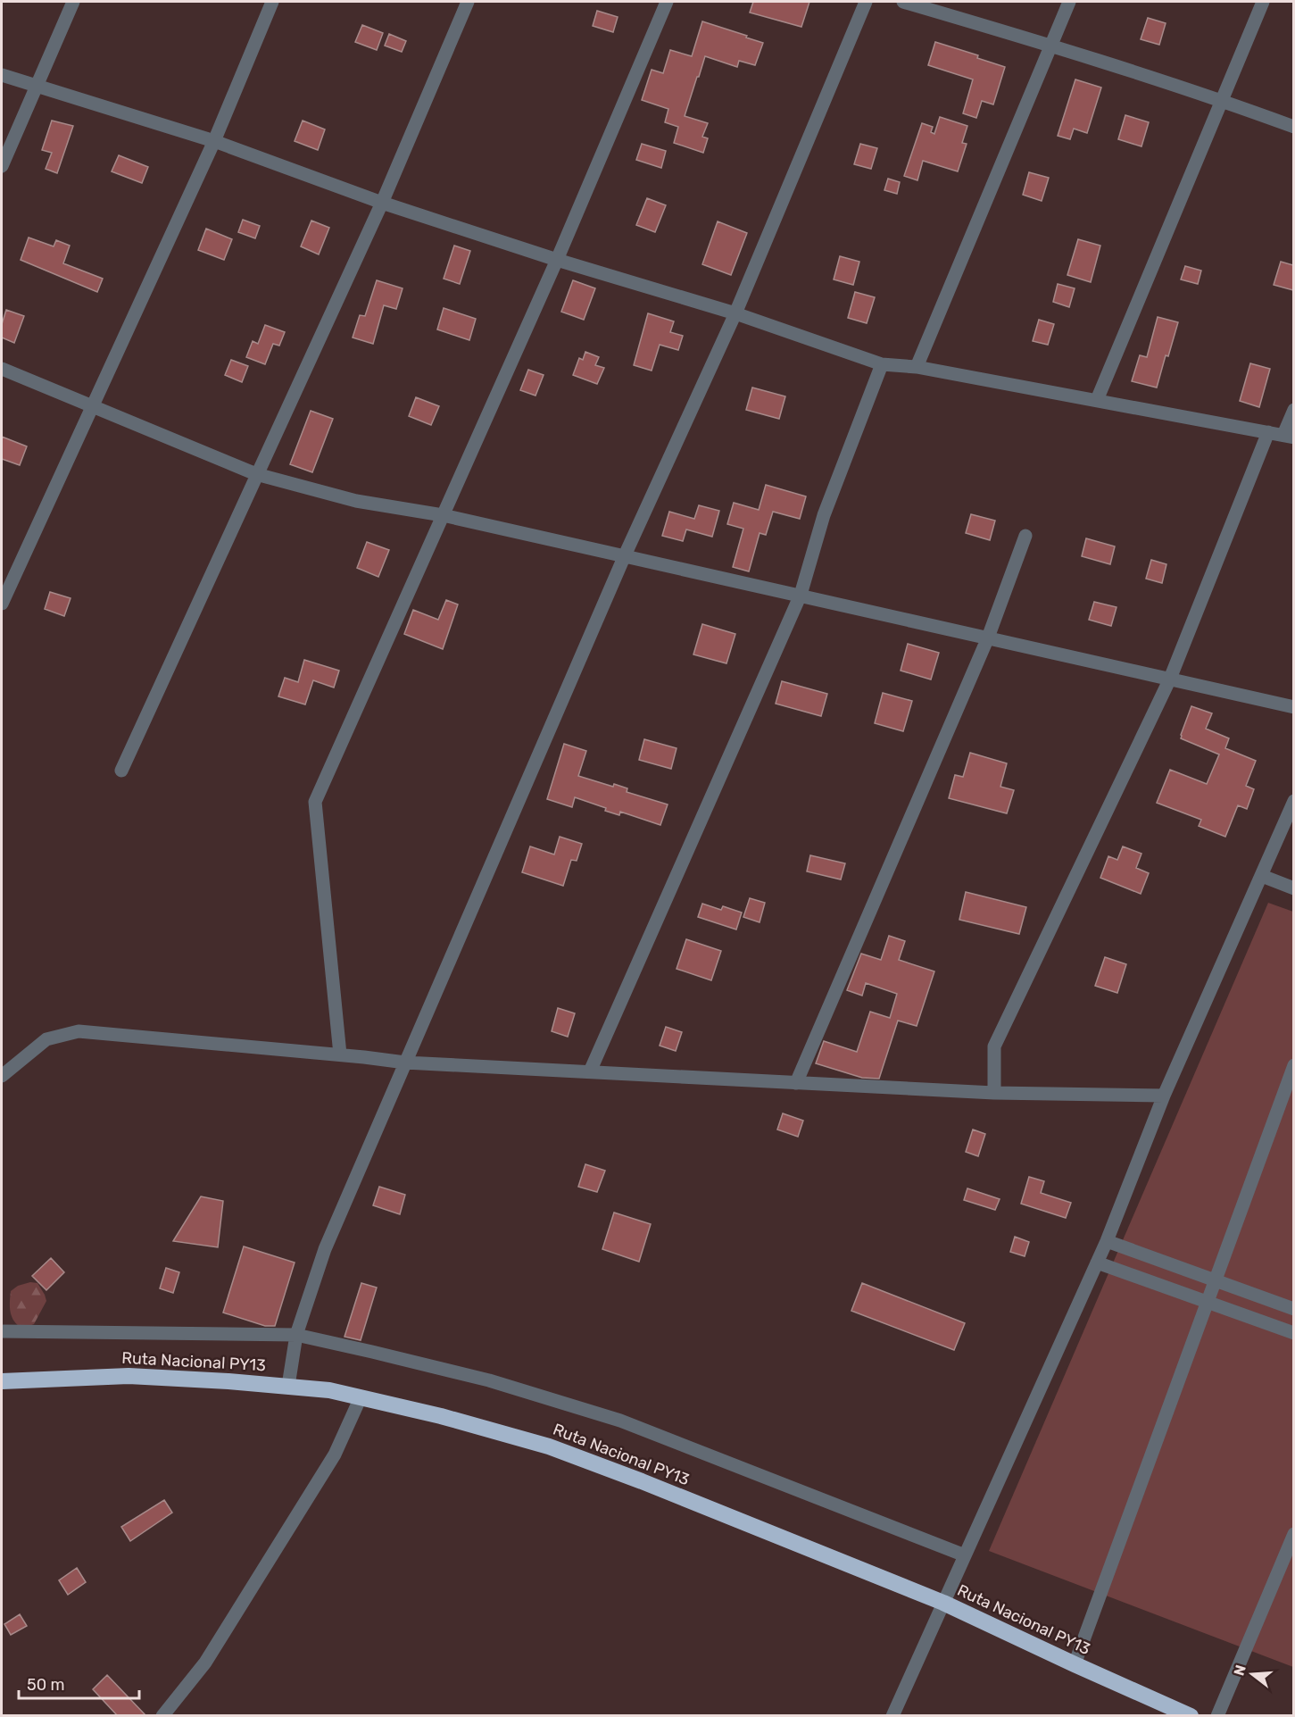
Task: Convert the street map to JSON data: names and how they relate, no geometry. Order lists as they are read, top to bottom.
{
  "streets": {
    "highway": ["Ruta Nacional PY13"]
  },
  "scale_bar": "50 m",
  "north": "left"
}
